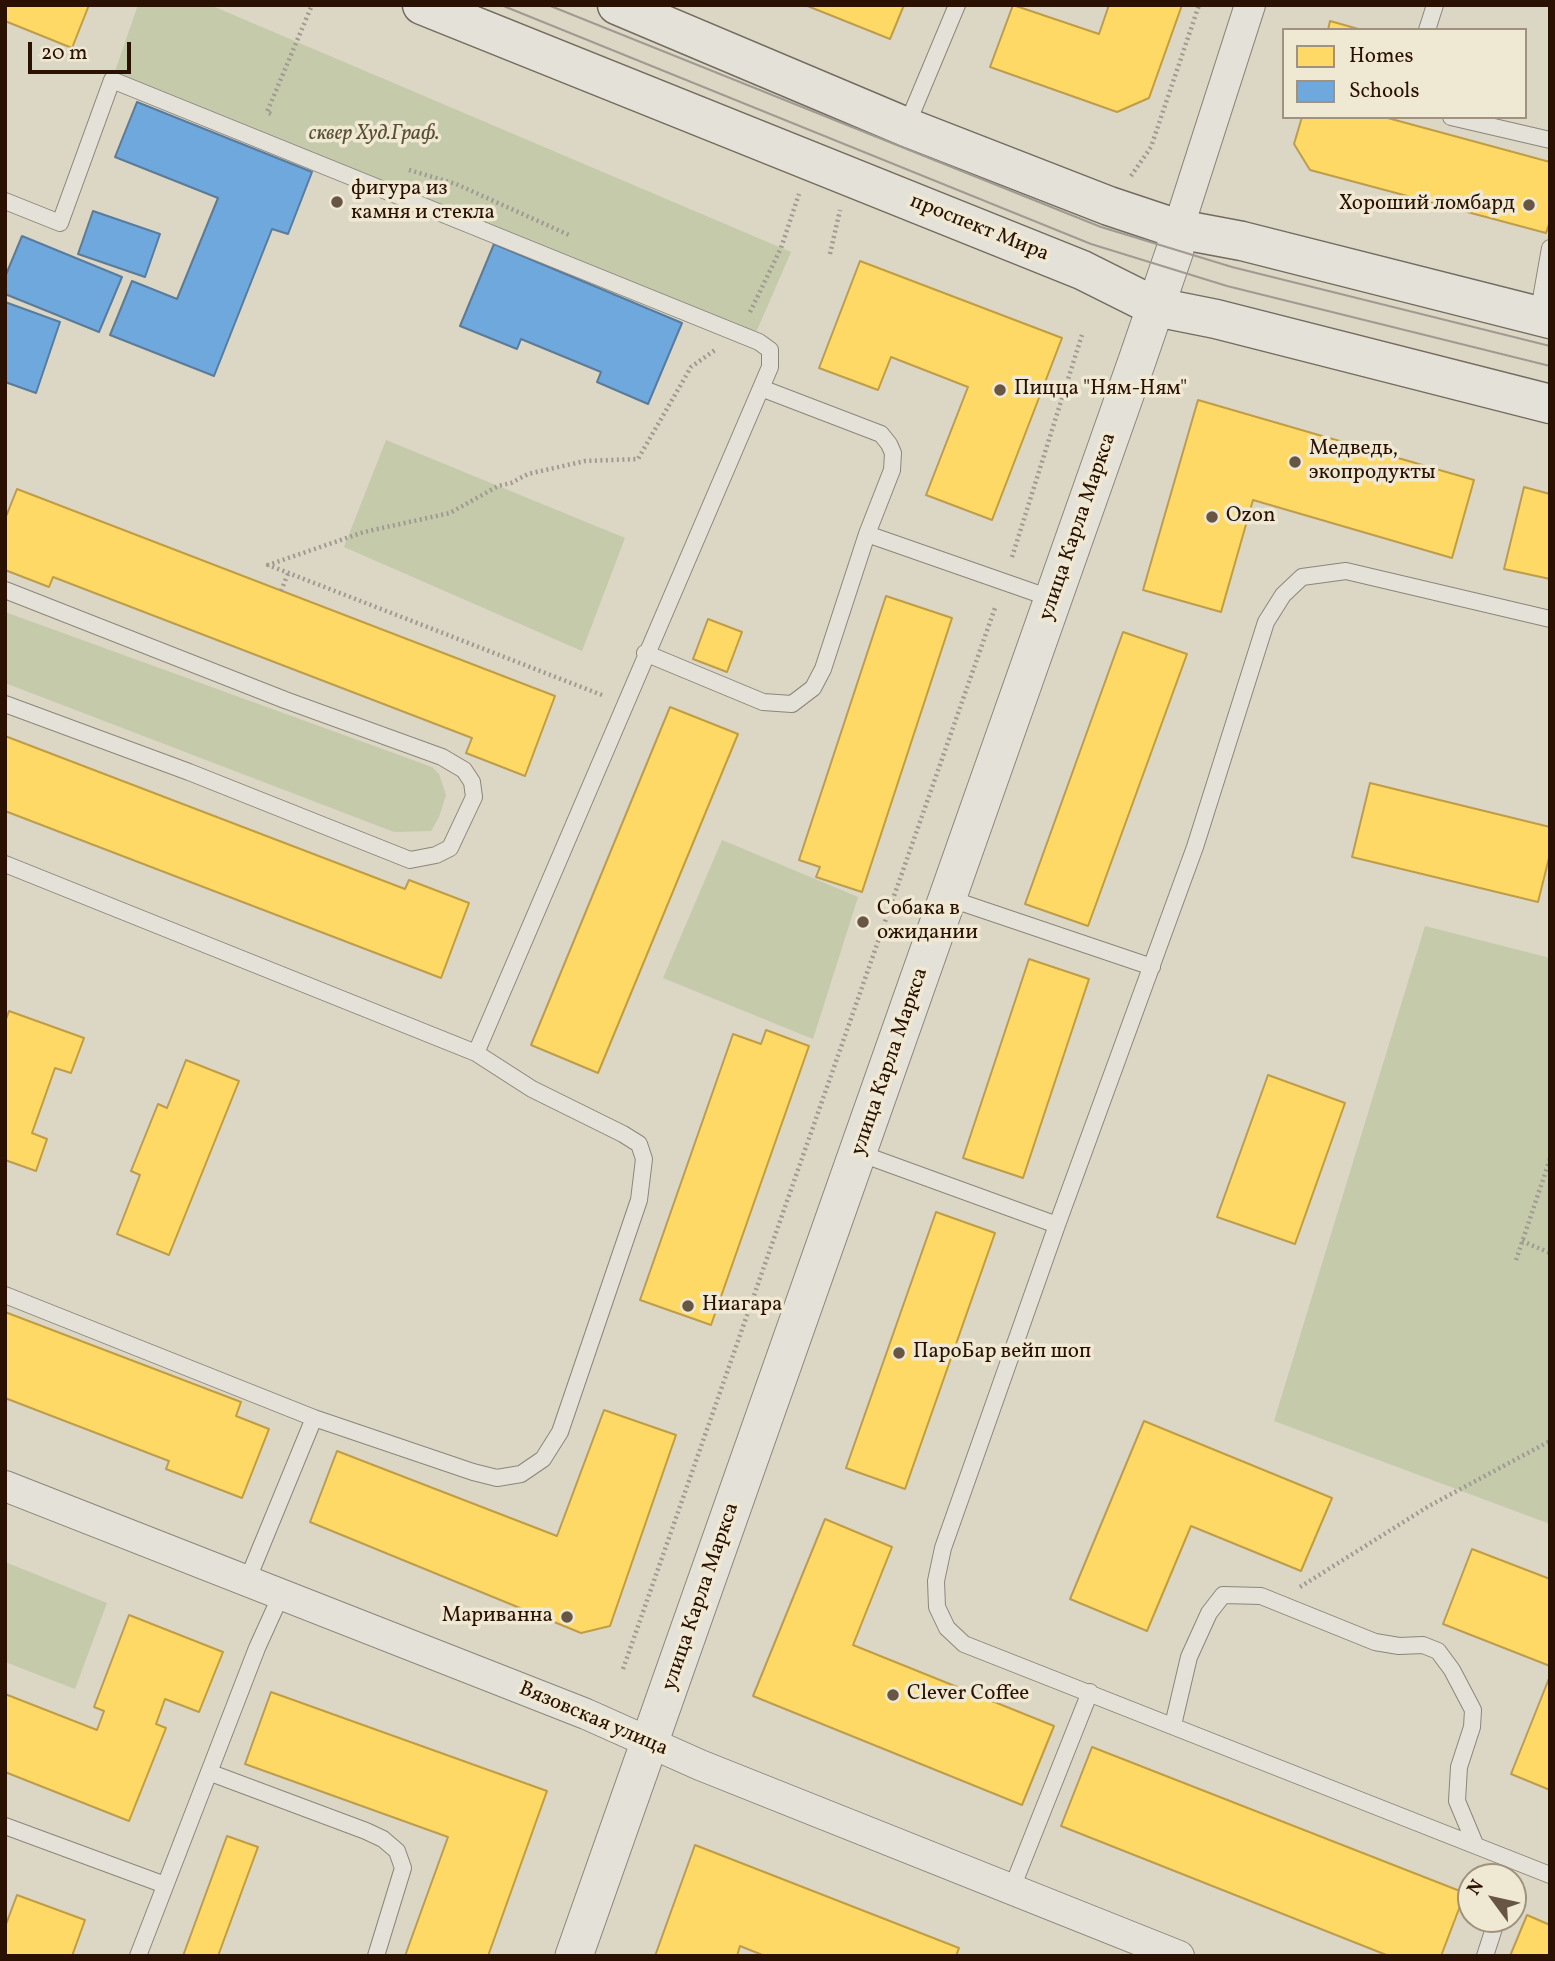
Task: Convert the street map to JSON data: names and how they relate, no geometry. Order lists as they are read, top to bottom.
{
  "streets": {
    "main road": ["проспект Мира"],
    "street": ["улица Карла Маркса", "Вязовская улица"]
  },
  "crossings": [
    ["проспект Мира", "улица Карла Маркса"],
    ["улица Карла Маркса", "Вязовская улица"]
  ],
  "parks": ["сквер Худ.Граф."],
  "places": [
    "фигура из камня и стекла",
    "Хороший ломбард",
    "Пицца \"Ням-Ням\"",
    "Медведь, экопродукты",
    "Ozon",
    "Собака в ожидании",
    "Ниагара",
    "ПароБар вейп шоп",
    "Мариванна",
    "Clever Coffee"
  ],
  "legend": ["Homes", "Schools"],
  "scale_bar": "20 m",
  "north": "top left"
}
